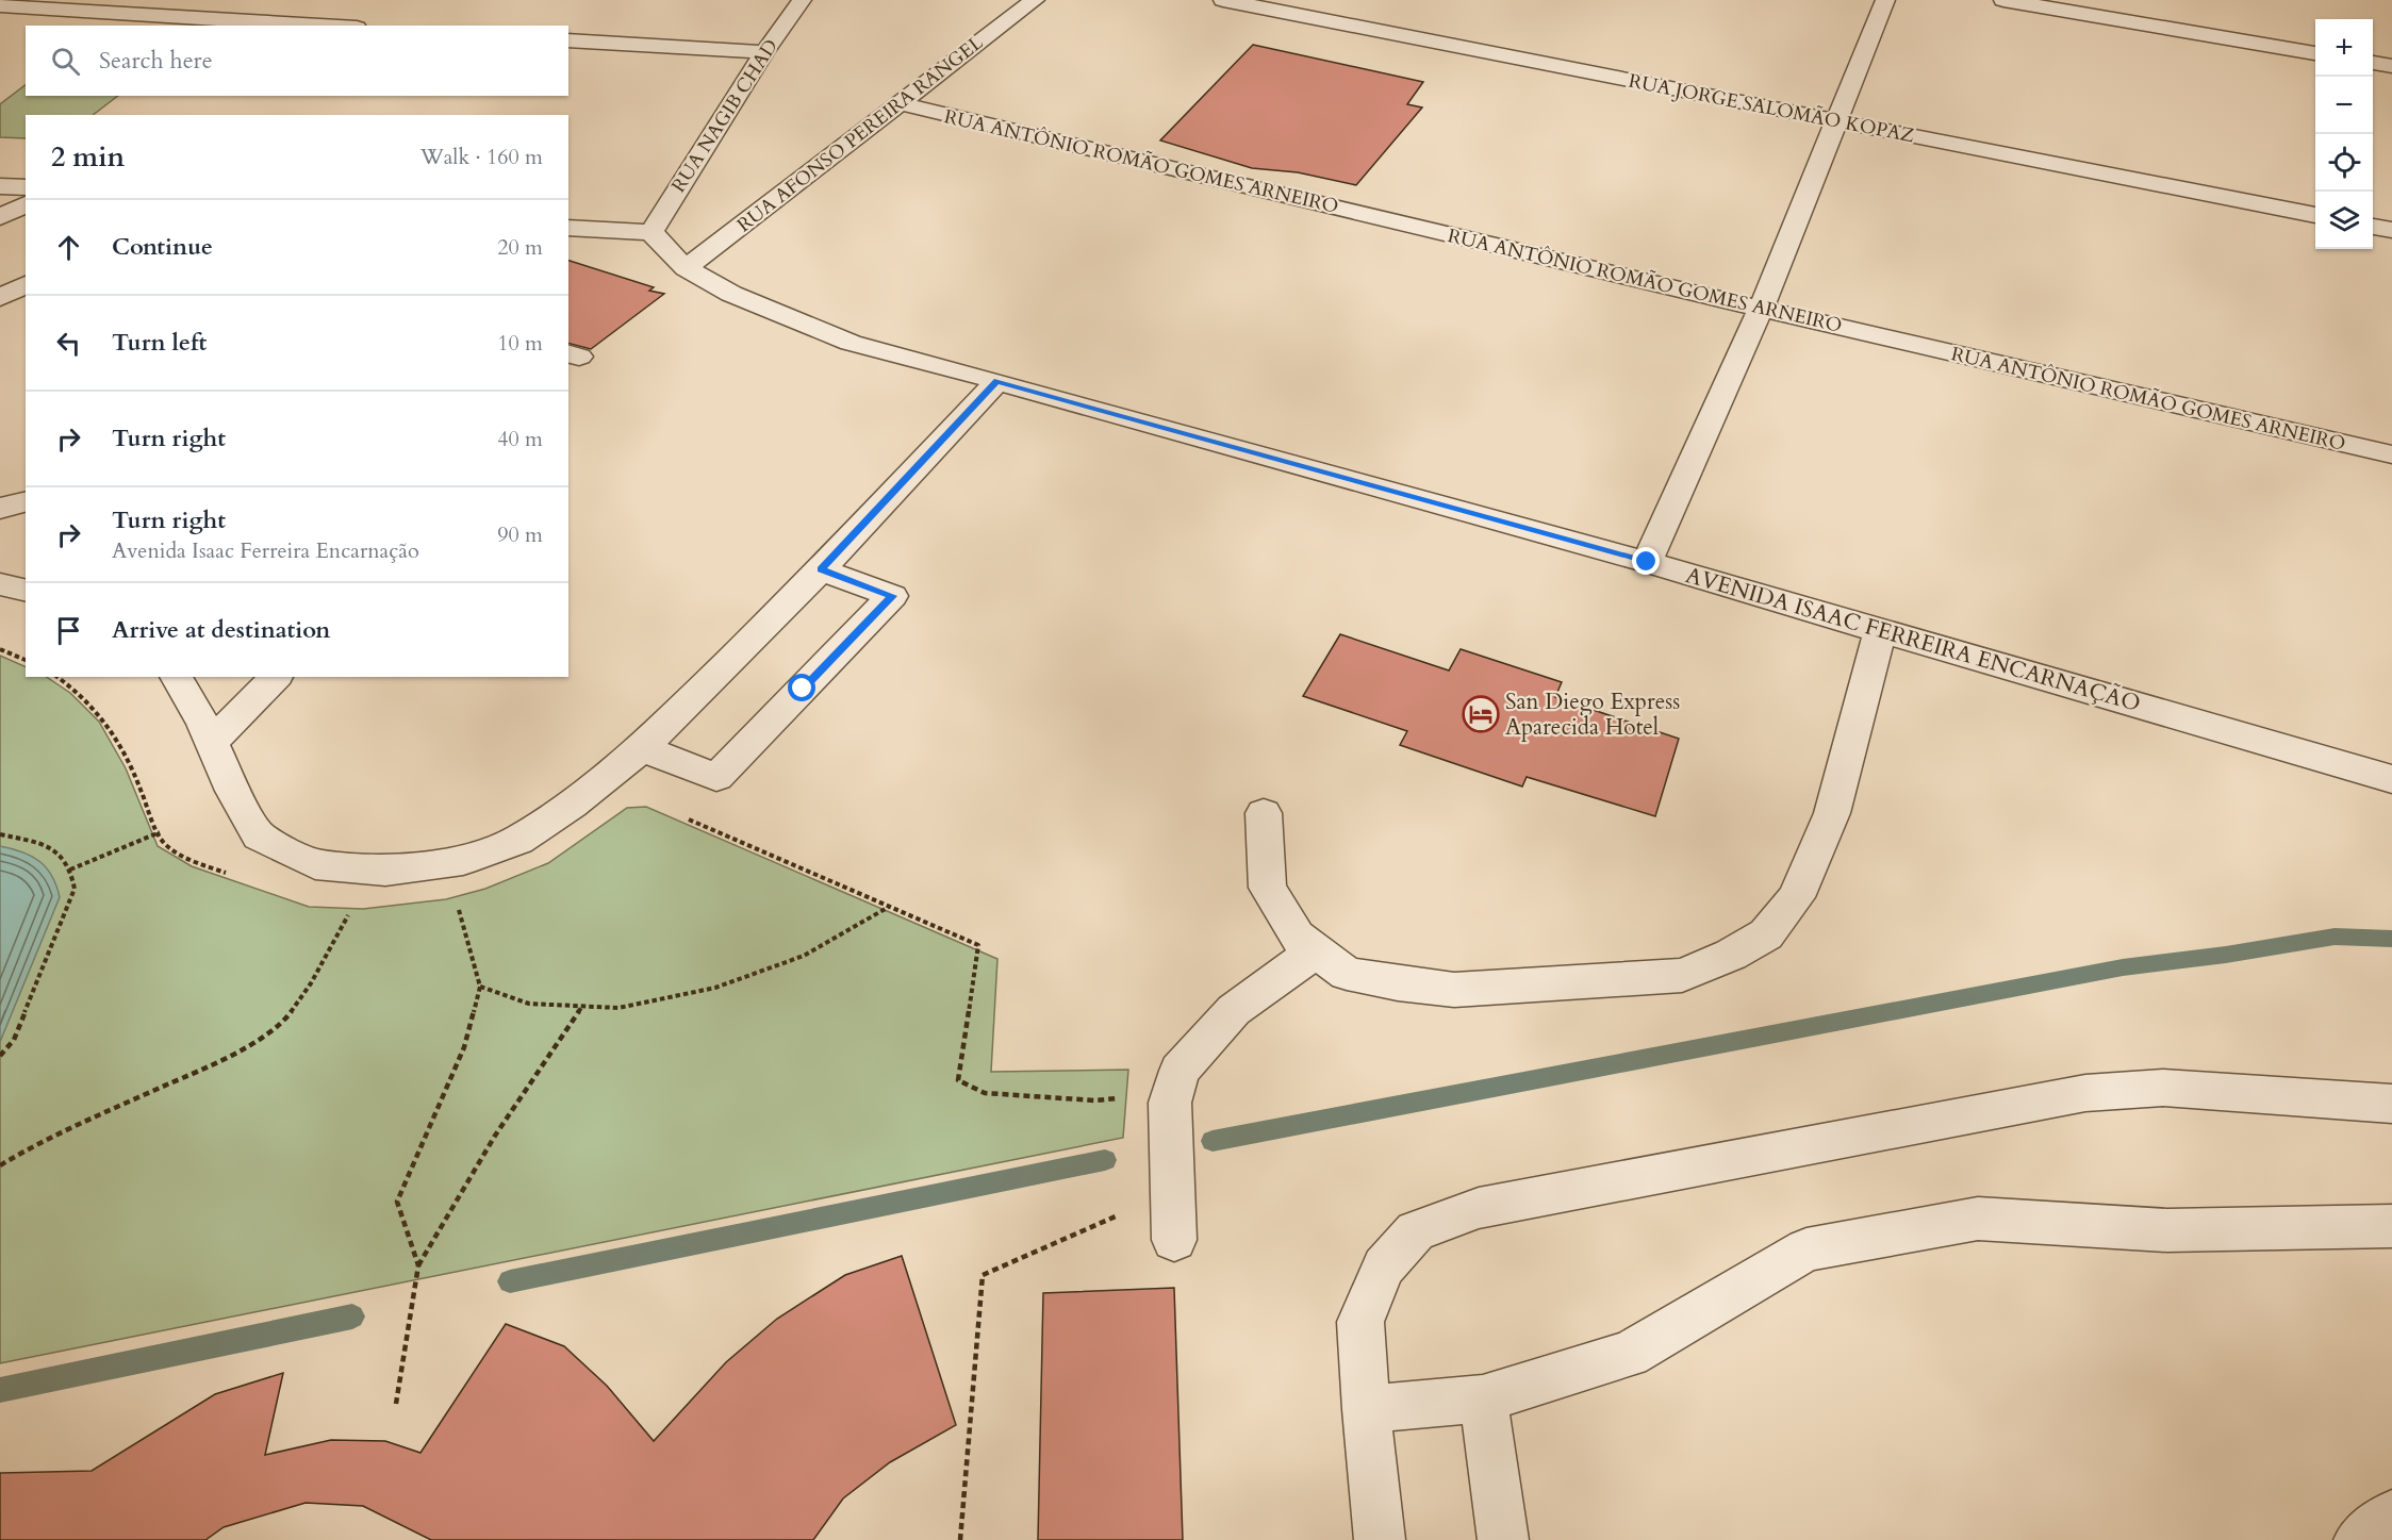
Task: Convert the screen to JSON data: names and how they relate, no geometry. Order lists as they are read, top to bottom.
{
  "streets": {
    "street": [
      "RUA JORGE SALOMÃO KOPAZ",
      "RUA NAGIB CHAD",
      "RUA AFONSO PEREIRA RANGEL",
      "RUA ANTÔNIO ROMÃO GOMES ARNEIRO",
      "AVENIDA ISAAC FERREIRA ENCARNAÇÃO"
    ]
  },
  "crossings": [
    ["RUA NAGIB CHAD", "AVENIDA ISAAC FERREIRA ENCARNAÇÃO"],
    ["RUA AFONSO PEREIRA RANGEL", "RUA ANTÔNIO ROMÃO GOMES ARNEIRO"],
    ["RUA AFONSO PEREIRA RANGEL", "AVENIDA ISAAC FERREIRA ENCARNAÇÃO"]
  ],
  "places": {
    "hotel": ["San Diego Express Aparecida Hotel"]
  },
  "page": {
    "map_buttons": ["+", "−"],
    "search": "Search here",
    "heading": ["2 min", "Walk · 160 m"],
    "list": [
      ["Continue", "20 m"],
      ["Turn left", "10 m"],
      ["Turn right", "40 m"],
      ["Turn right", "Avenida Isaac Ferreira Encarnação", "90 m"],
      "Arrive at destination"
    ]
  }
}
